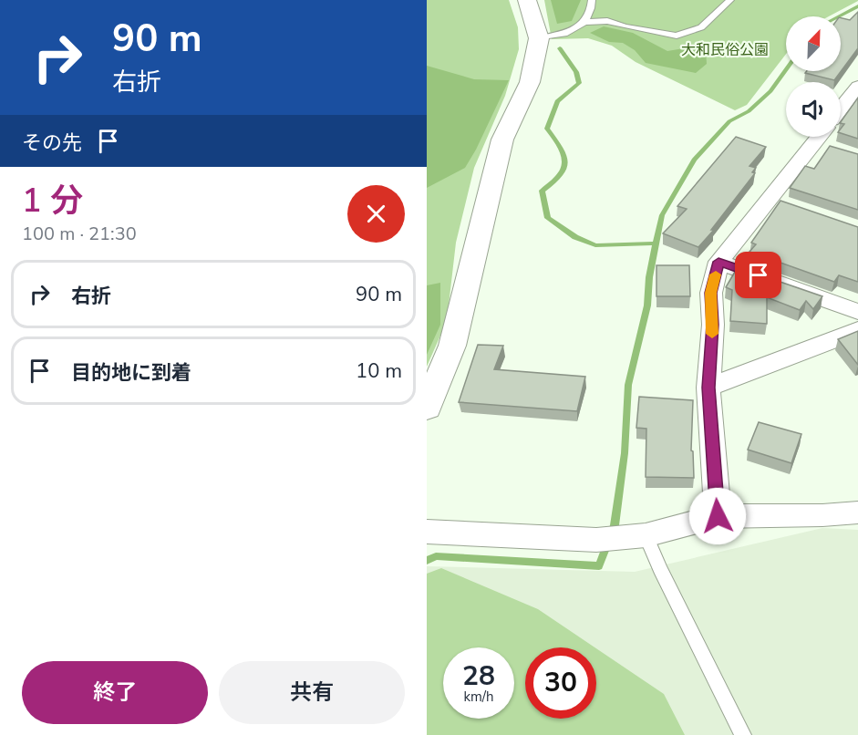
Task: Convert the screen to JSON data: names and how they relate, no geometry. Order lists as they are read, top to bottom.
{
  "parks": ["大和民俗公園"],
  "north": "top right",
  "page": {
    "turn": ["90 m", "右折"],
    "then": "その先",
    "heading": ["1 分", "100 m · 21:30"],
    "list": [
      {
        "name": "右折",
        "value": "90 m"
      },
      {
        "name": "目的地に到着",
        "value": "10 m"
      }
    ],
    "speed": "28 km/h",
    "limit": "30",
    "buttons": ["終了", "共有"]
  }
}
